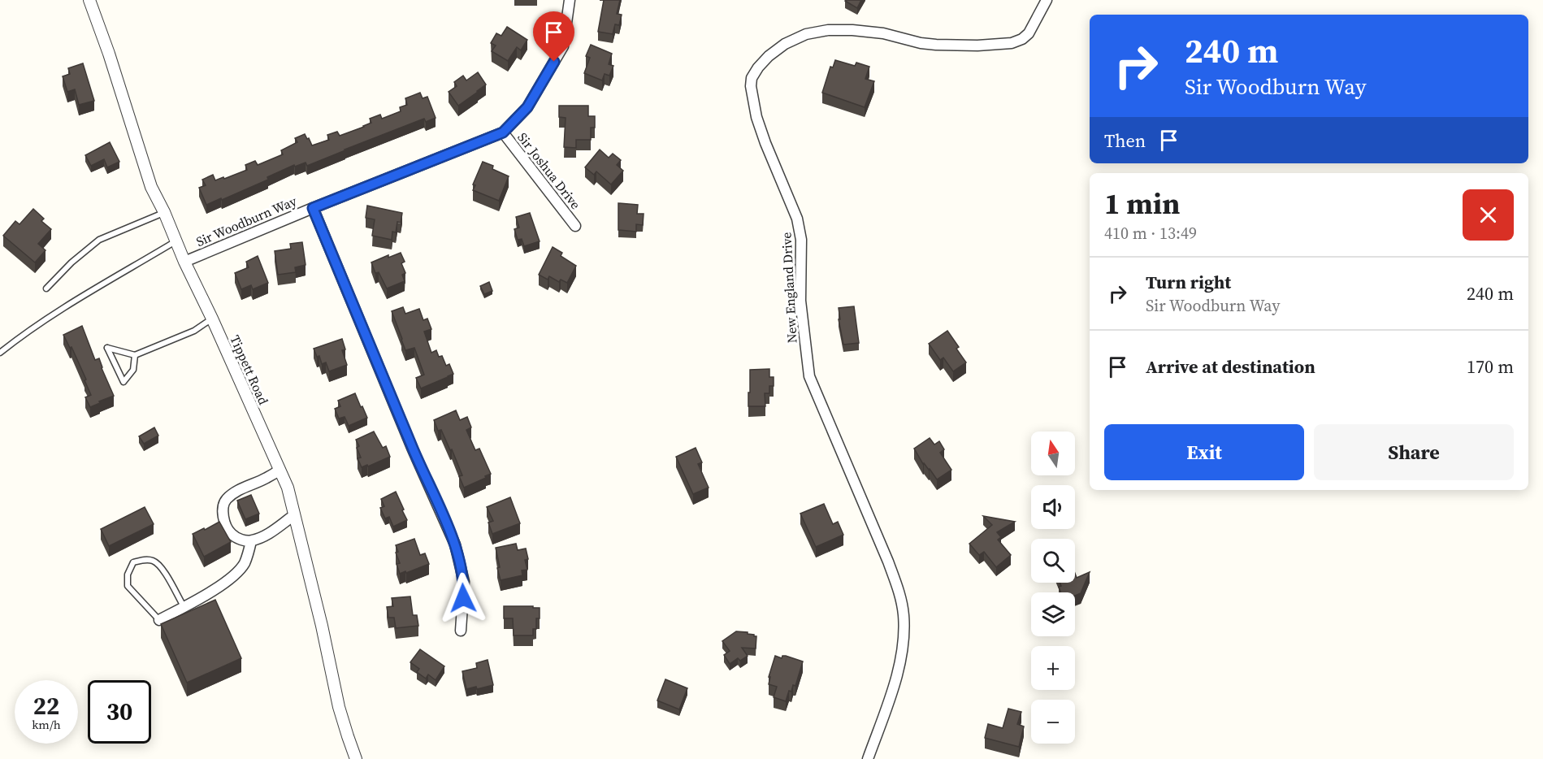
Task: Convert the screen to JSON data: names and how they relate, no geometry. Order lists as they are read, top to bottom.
{
  "streets": {
    "street": [
      "Sir Joshua Drive",
      "Sir Woodburn Way",
      "New England Drive",
      "Tippett Road"
    ]
  },
  "crossings": [
    ["Sir Joshua Drive", "Sir Woodburn Way"],
    ["Sir Woodburn Way", "Tippett Road"]
  ],
  "north": "top",
  "page": {
    "turn": ["240 m", "Sir Woodburn Way"],
    "then": "Then",
    "heading": ["1 min", "410 m · 13:49"],
    "list": [
      {
        "name": "Turn right",
        "note": "Sir Woodburn Way",
        "value": "240 m"
      },
      {
        "name": "Arrive at destination",
        "value": "170 m"
      }
    ],
    "buttons": ["Exit", "Share"],
    "map_buttons": ["+", "−"],
    "speed": "22 km/h",
    "limit": "30"
  }
}
